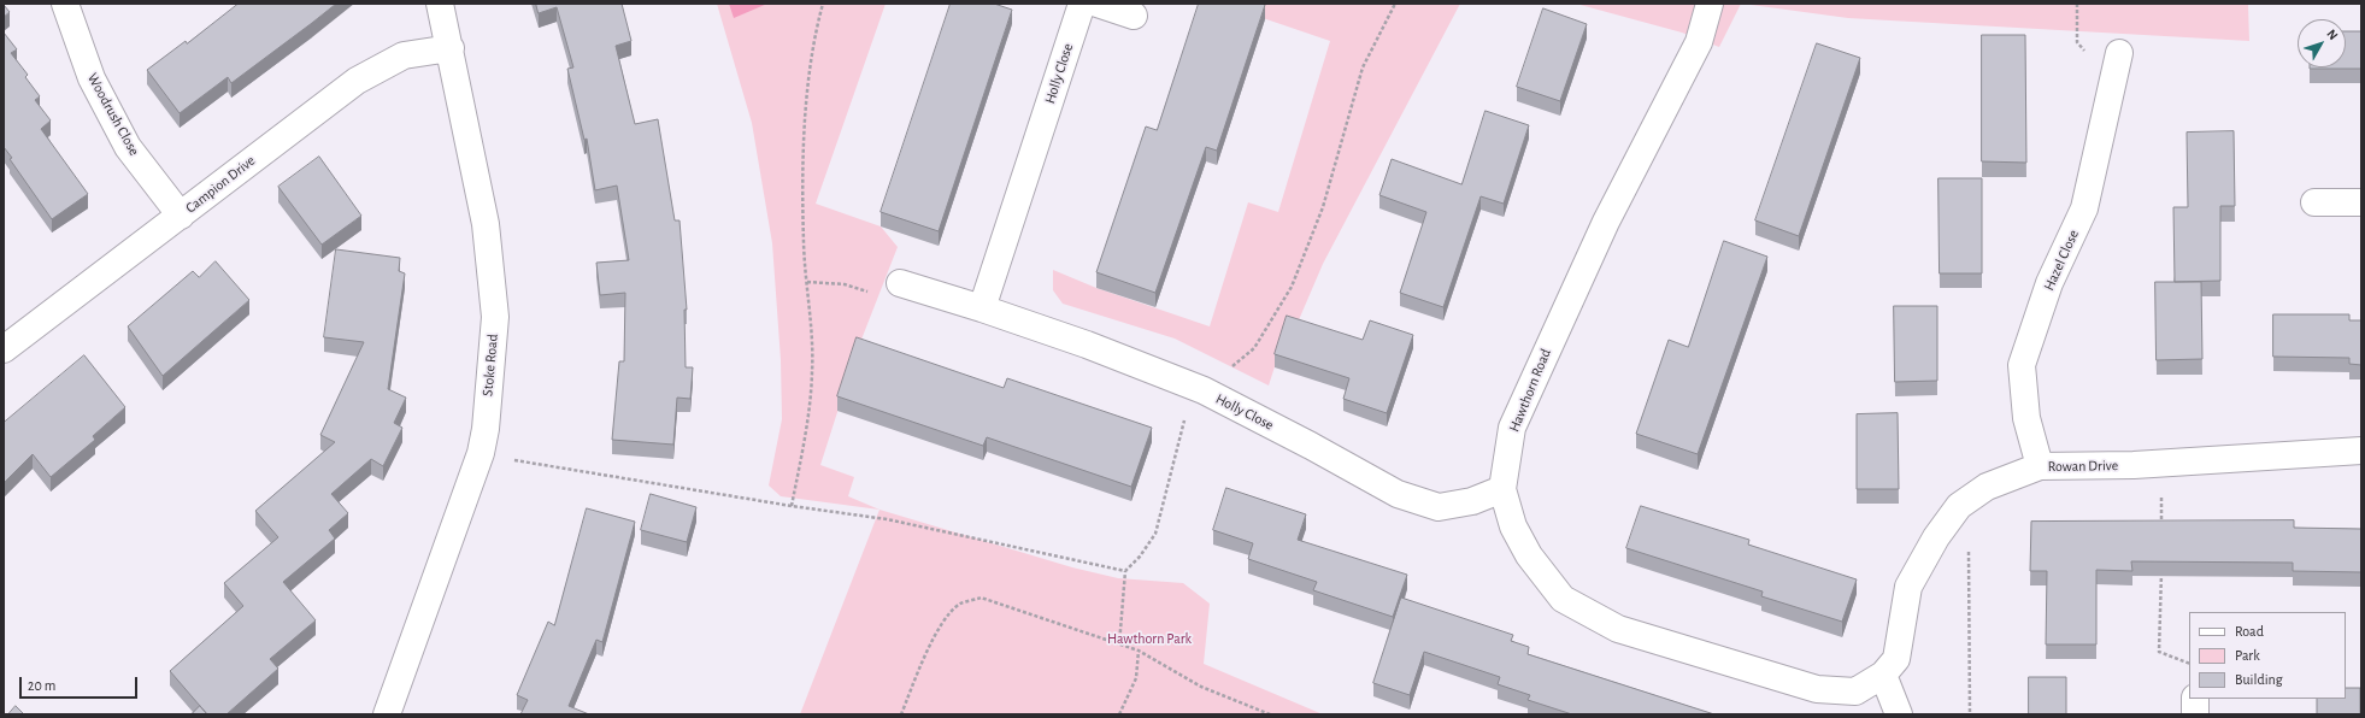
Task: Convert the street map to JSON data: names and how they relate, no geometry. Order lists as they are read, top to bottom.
{
  "streets": {
    "street": [
      "Holly Close",
      "Woodrush Close",
      "Campion Drive",
      "Hazel Close",
      "Stoke Road",
      "Hawthorn Road",
      "Rowan Drive"
    ]
  },
  "crossings": [
    ["Holly Close", "Hawthorn Road"],
    ["Woodrush Close", "Campion Drive"],
    ["Campion Drive", "Stoke Road"],
    ["Hazel Close", "Rowan Drive"],
    ["Hawthorn Road", "Rowan Drive"]
  ],
  "parks": ["Hawthorn Park"],
  "legend": ["Road", "Park", "Building"],
  "scale_bar": "20 m",
  "north": "top right"
}
